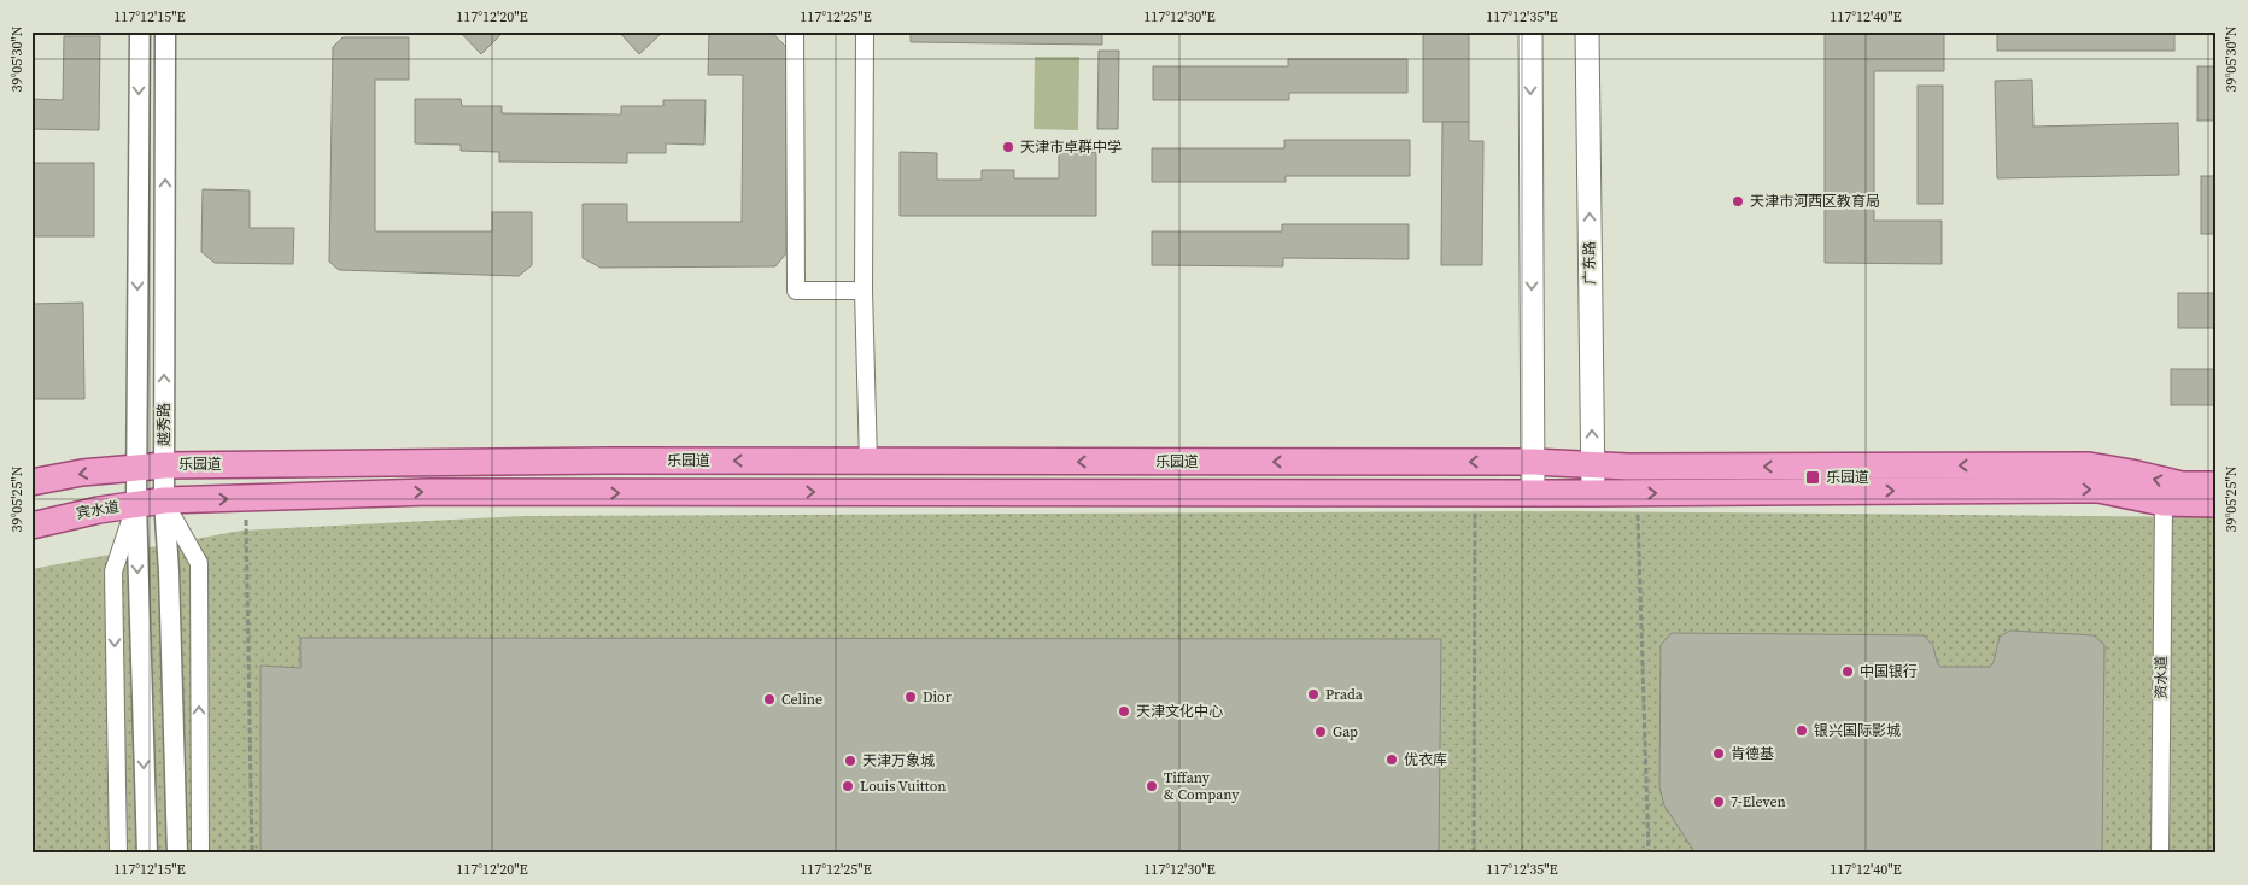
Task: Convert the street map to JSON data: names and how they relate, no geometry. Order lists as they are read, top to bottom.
{
  "streets": {
    "main road": ["广东路", "乐园道", "宾水道"],
    "street": ["越秀路", "资水道"]
  },
  "crossings": [
    ["广东路", "乐园道"],
    ["越秀路", "乐园道"],
    ["越秀路", "宾水道"],
    ["乐园道", "宾水道"],
    ["乐园道", "资水道"]
  ],
  "places": {
    "other": [
      "天津市卓群中学",
      "天津市河西区教育局",
      "中国银行",
      "Prada",
      "Dior",
      "Celine",
      "天津文化中心",
      "银兴国际影城",
      "Gap",
      "肯德基",
      "优衣库",
      "天津万象城",
      "Louis Vuitton",
      "Tiffany & Company",
      "7-Eleven"
    ],
    "transit": ["乐园道"]
  },
  "coordinates": [
    "117°12'15\"E",
    "117°12'20\"E",
    "117°12'25\"E",
    "117°12'30\"E",
    "117°12'35\"E",
    "117°12'40\"E",
    "39°05'30\"N",
    "39°05'25\"N"
  ]
}
